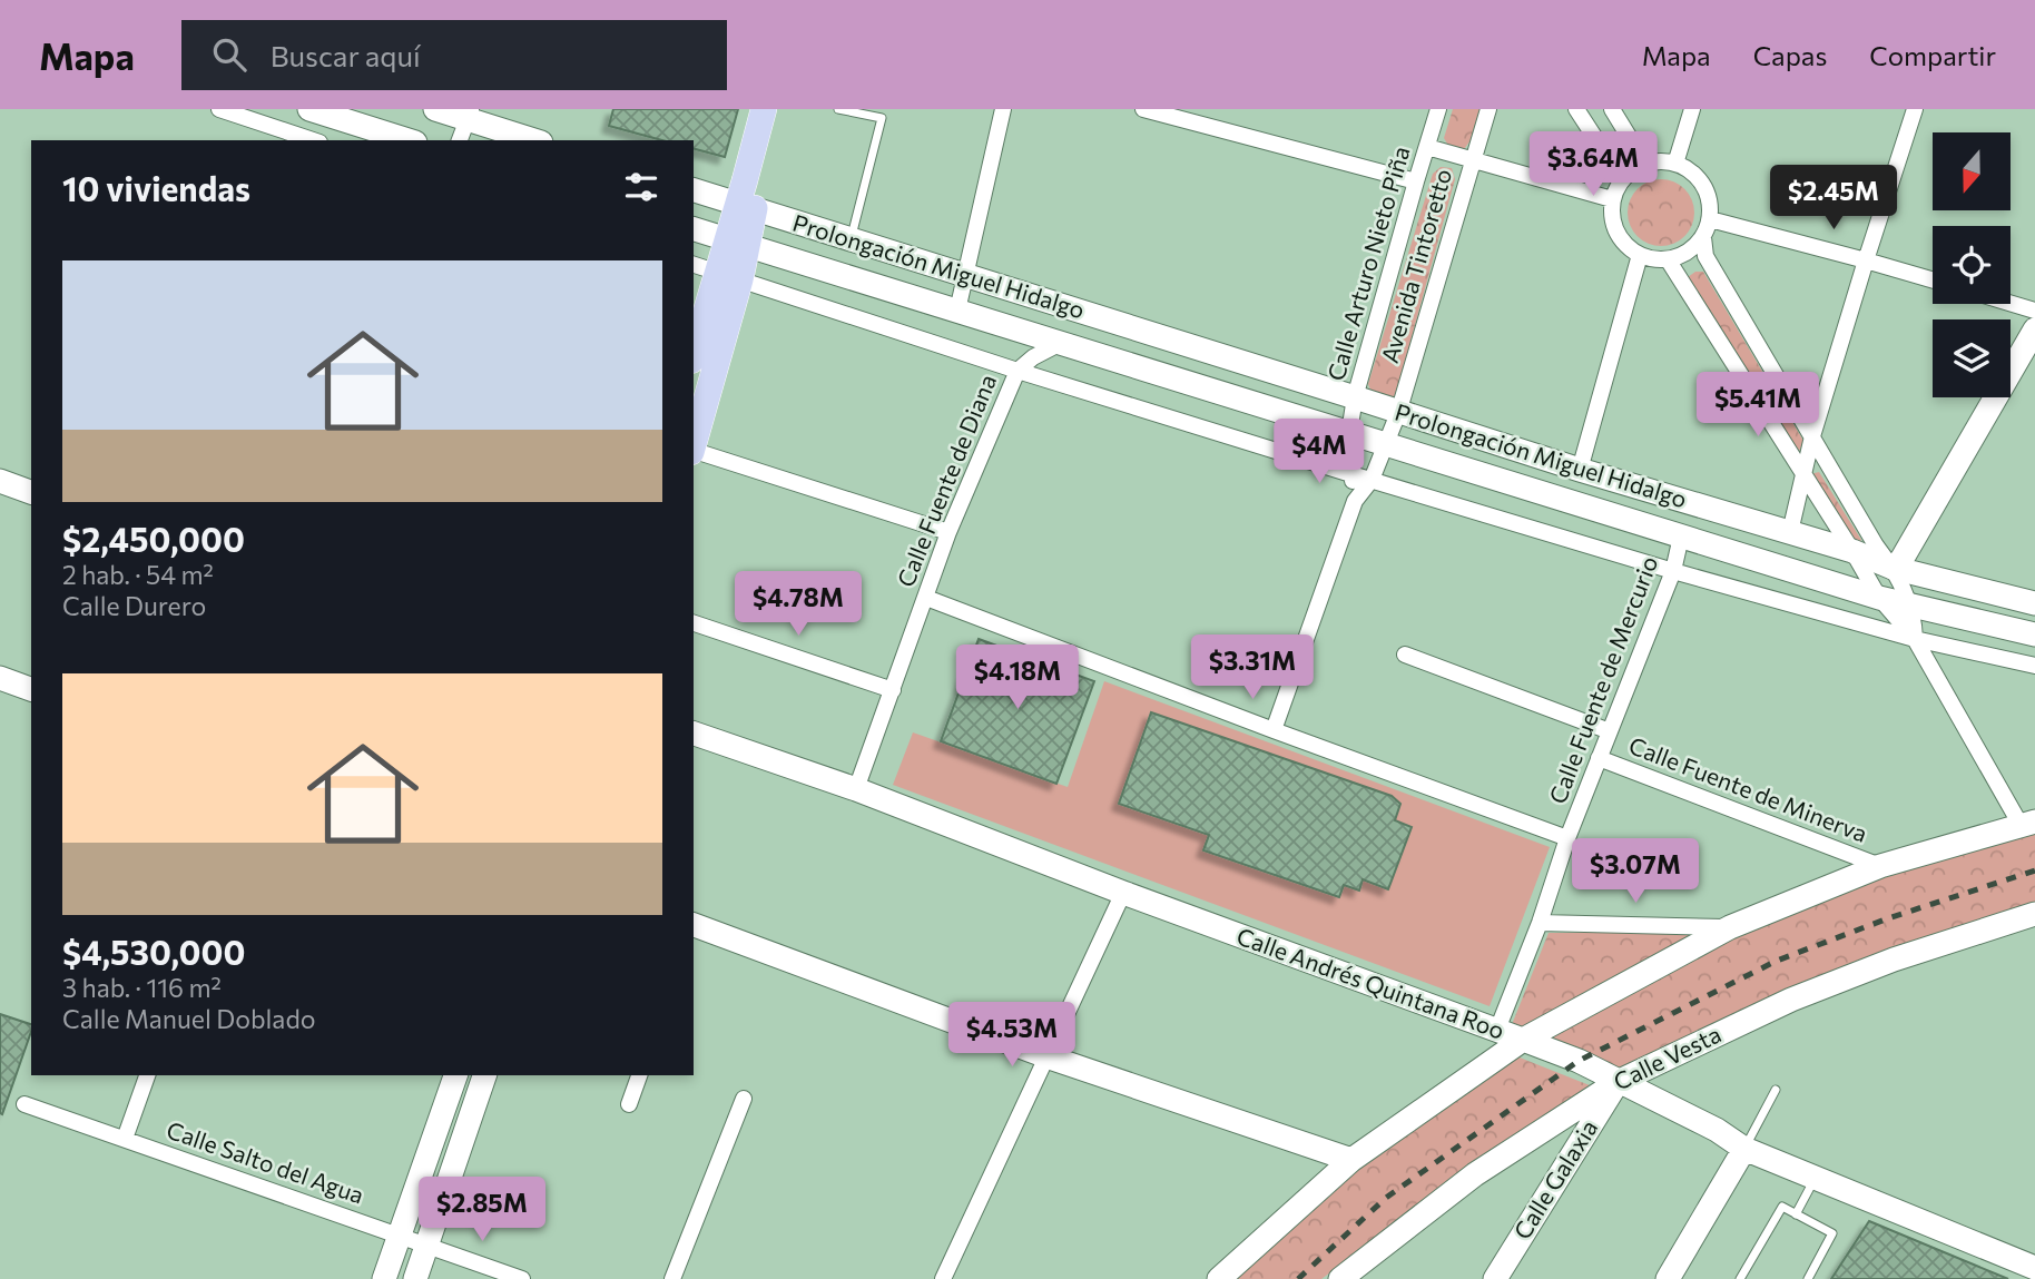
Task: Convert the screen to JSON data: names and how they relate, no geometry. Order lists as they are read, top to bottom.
{
  "streets": {
    "main road": [
      "Prolongación Miguel Hidalgo",
      "Calle Andrés Quintana Roo",
      "Calle Vesta",
      "Calle Galaxia"
    ],
    "street": [
      "Calle Arturo Nieto Piña",
      "Avenida Tintoretto",
      "Calle Fuente de Diana",
      "Calle Fuente de Mercurio",
      "Calle Fuente de Minerva",
      "Calle Salto del Agua"
    ]
  },
  "crossings": [
    ["Calle Arturo Nieto Piña", "Prolongación Miguel Hidalgo"],
    ["Avenida Tintoretto", "Prolongación Miguel Hidalgo"],
    ["Prolongación Miguel Hidalgo", "Calle Fuente de Diana"],
    ["Prolongación Miguel Hidalgo", "Calle Fuente de Mercurio"],
    ["Calle Fuente de Diana", "Calle Fuente de Mercurio"],
    ["Calle Fuente de Diana", "Calle Andrés Quintana Roo"],
    ["Calle Fuente de Mercurio", "Calle Fuente de Minerva"],
    ["Calle Fuente de Mercurio", "Calle Andrés Quintana Roo"],
    ["Calle Andrés Quintana Roo", "Calle Vesta"],
    ["Calle Andrés Quintana Roo", "Calle Galaxia"],
    ["Calle Vesta", "Calle Galaxia"]
  ],
  "north": "bottom",
  "page": {
    "header": "Mapa",
    "search": "Buscar aquí",
    "nav": ["Mapa", "Capas", "Compartir"],
    "price": [
      "$3.64M",
      "$2.45M",
      "$5.41M",
      "$4M",
      "$4.78M",
      "$3.31M",
      "$4.18M",
      "$3.07M",
      "$4.53M",
      "$2.85M"
    ],
    "heading": "10 viviendas",
    "list": [
      {
        "name": "$2,450,000",
        "note": "2 hab. · 54 m² · Calle Durero"
      },
      {
        "name": "$4,530,000",
        "note": "3 hab. · 116 m² · Calle Manuel Doblado"
      }
    ]
  }
}
